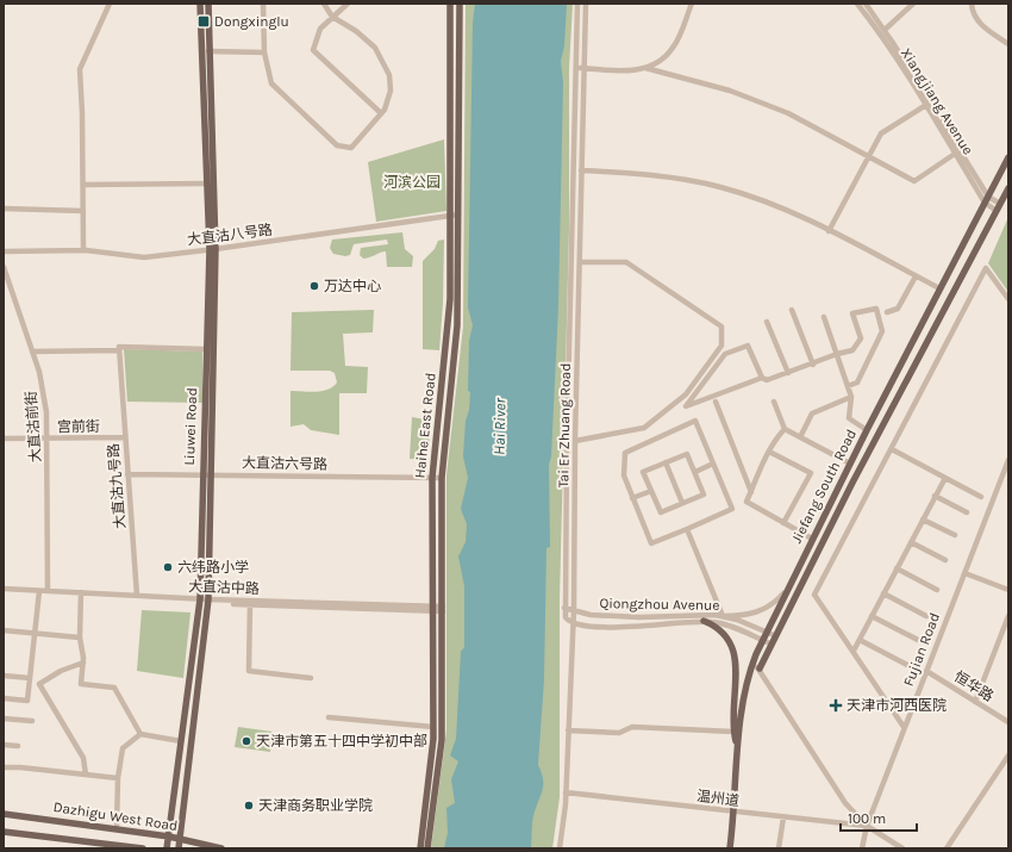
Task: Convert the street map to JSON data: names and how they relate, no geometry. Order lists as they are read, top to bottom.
{
  "streets": {
    "main road": [
      "Haihe East Road",
      "Liuwei Road",
      "Jiefang South Road",
      "Dazhigu West Road"
    ],
    "street": [
      "Xiangjiang Avenue",
      "大直沽八号路",
      "Tai Er Zhuang Road",
      "大直沽前街",
      "宫前街",
      "大直沽六号路",
      "大直沽九号路",
      "大直沽中路",
      "Qiongzhou Avenue",
      "Fujian Road",
      "恒华路",
      "温州道"
    ]
  },
  "crossings": [
    ["Xiangjiang Avenue", "Jiefang South Road"],
    ["大直沽八号路", "Haihe East Road"],
    ["大直沽八号路", "Liuwei Road"],
    ["Haihe East Road", "大直沽六号路"],
    ["Haihe East Road", "大直沽中路"],
    ["Tai Er Zhuang Road", "Qiongzhou Avenue"],
    ["Tai Er Zhuang Road", "温州道"],
    ["大直沽前街", "宫前街"],
    ["大直沽前街", "大直沽中路"],
    ["宫前街", "大直沽九号路"],
    ["Liuwei Road", "大直沽六号路"],
    ["Liuwei Road", "大直沽中路"],
    ["Liuwei Road", "Dazhigu West Road"],
    ["大直沽六号路", "大直沽九号路"],
    ["大直沽九号路", "大直沽中路"],
    ["Jiefang South Road", "Qiongzhou Avenue"],
    ["Jiefang South Road", "温州道"],
    ["Fujian Road", "恒华路"],
    ["Fujian Road", "温州道"]
  ],
  "water": ["Hai River"],
  "parks": ["河滨公园"],
  "places": {
    "transit": ["Dongxinglu"],
    "other": [
      "万达中心",
      "六纬路小学",
      "天津市第五十四中学初中部",
      "天津商务职业学院"
    ],
    "health": ["天津市河西医院"]
  },
  "scale_bar": "100 m"
}
